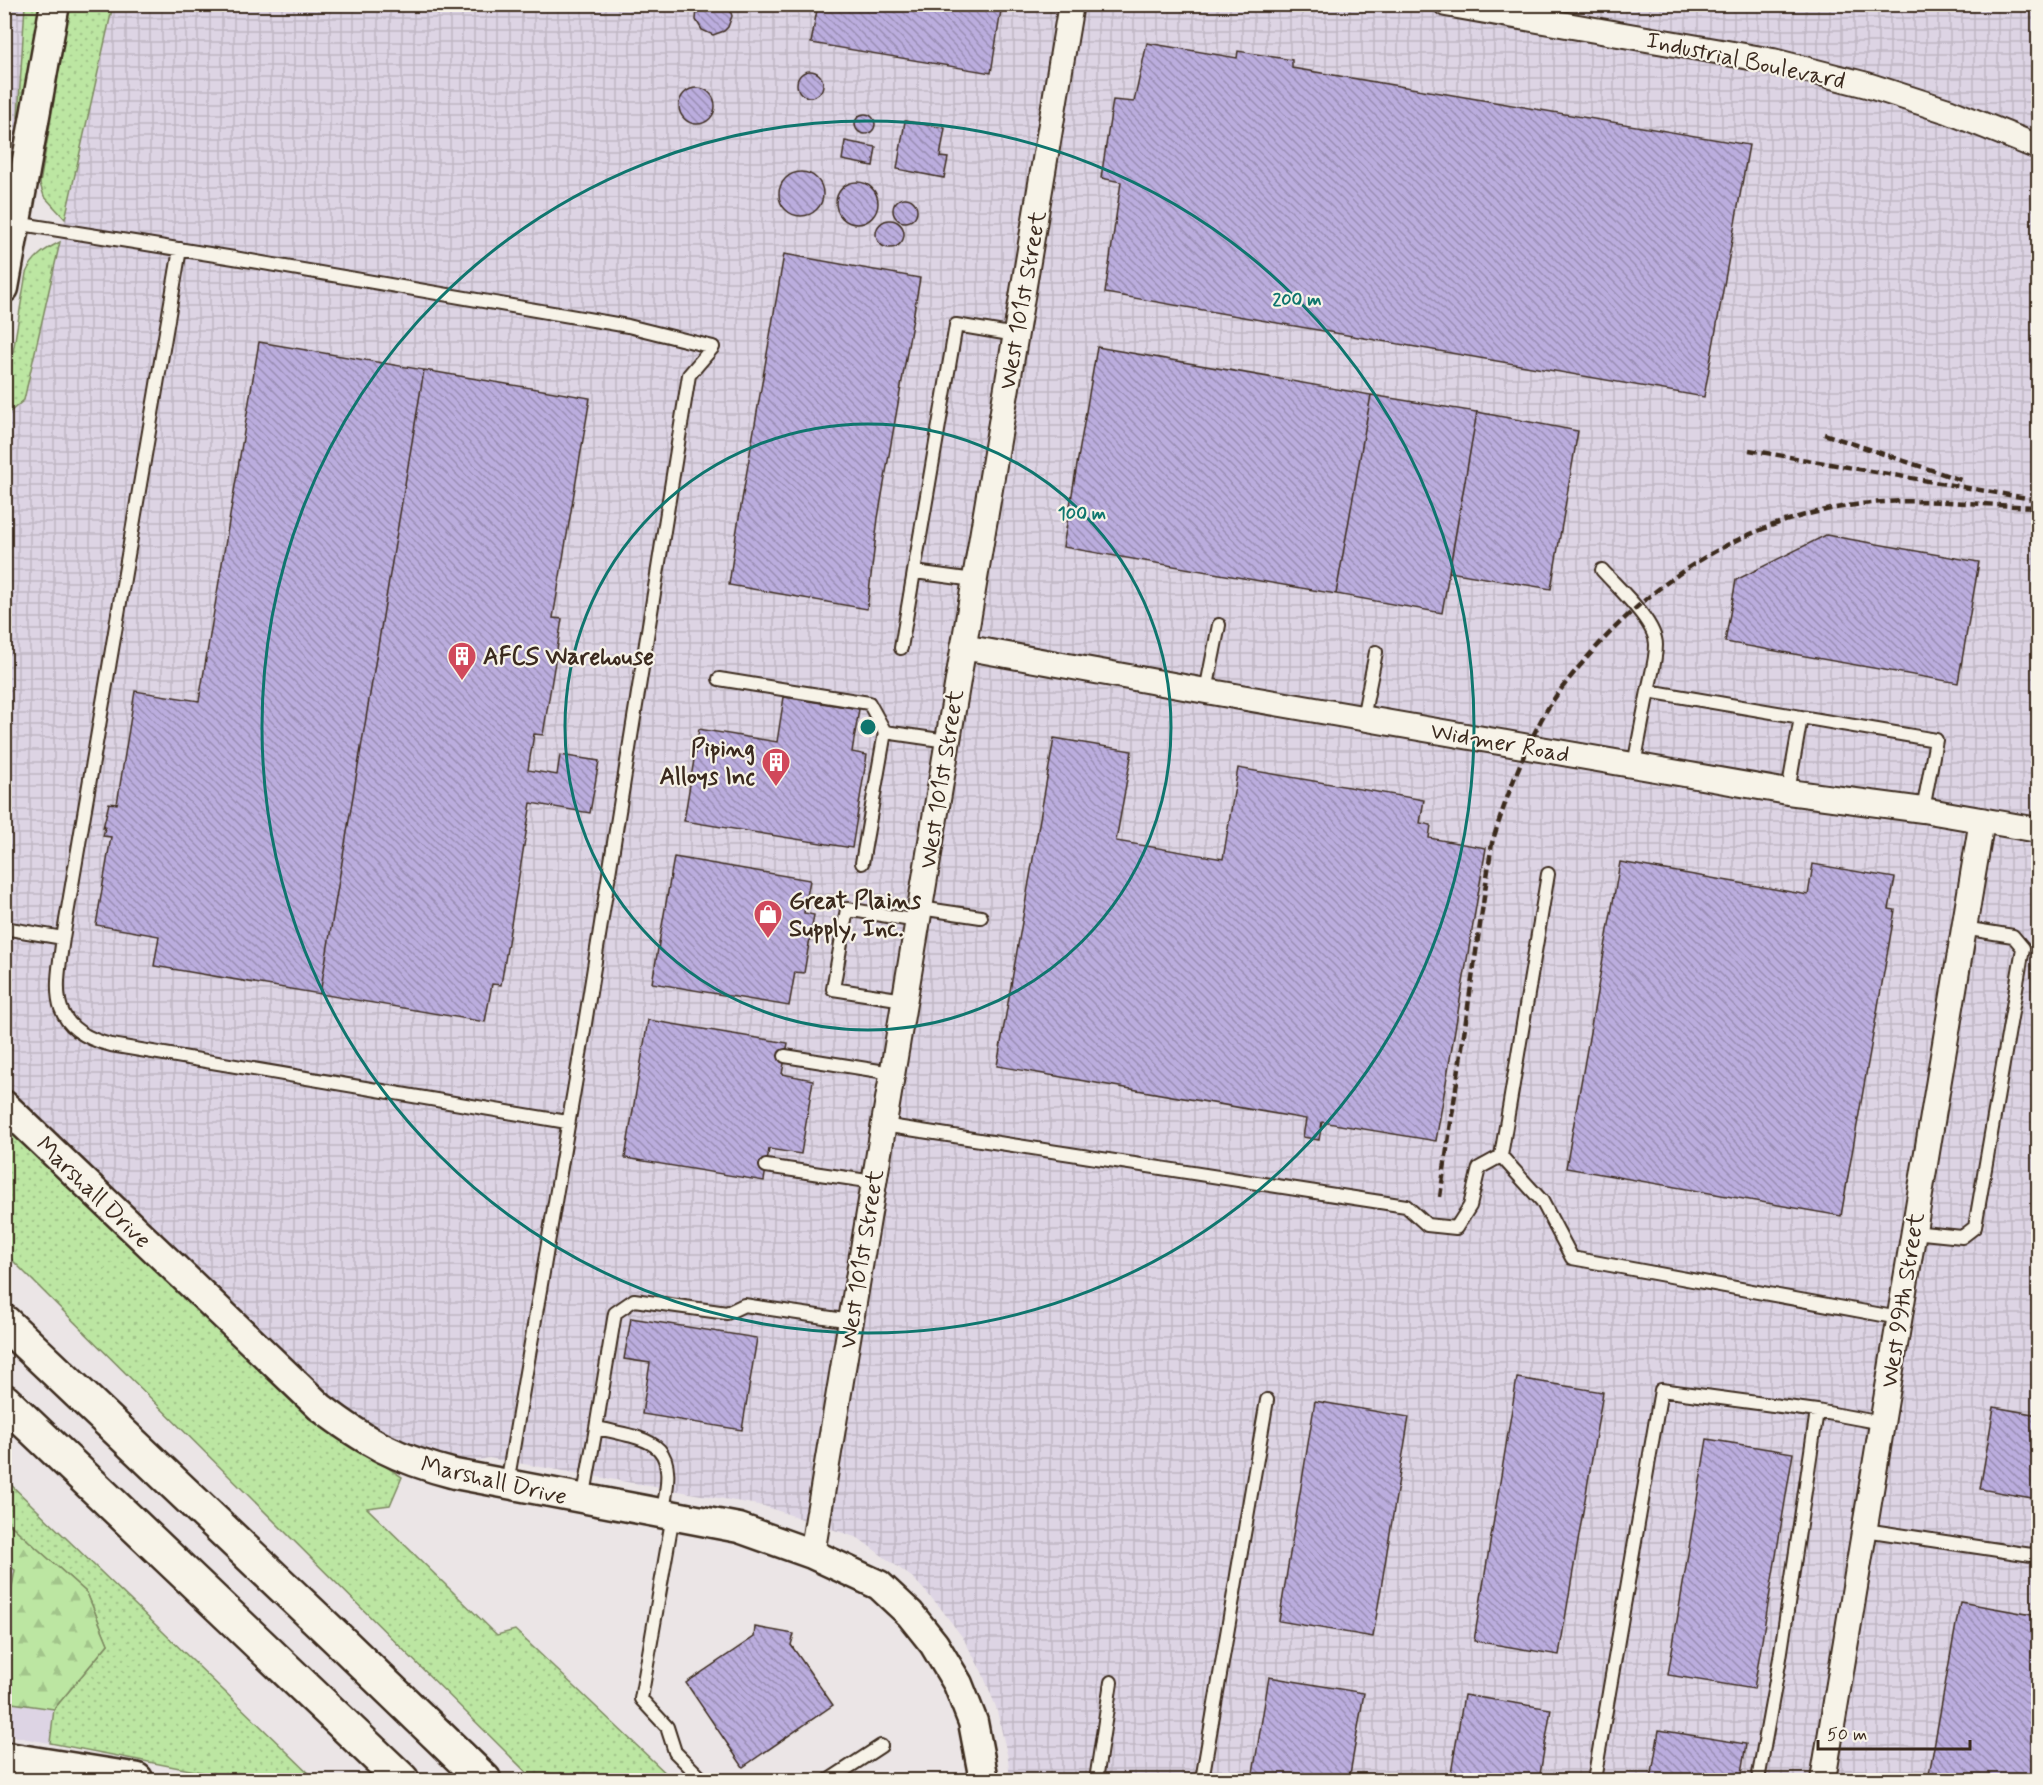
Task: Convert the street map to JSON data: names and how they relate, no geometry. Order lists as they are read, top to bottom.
{
  "streets": {
    "street": [
      "Industrial Boulevard",
      "West 101st Street",
      "Widmer Road",
      "Marshall Drive",
      "West 99th Street"
    ]
  },
  "crossings": [
    ["West 101st Street", "Widmer Road"],
    ["West 101st Street", "Marshall Drive"],
    ["Widmer Road", "West 99th Street"]
  ],
  "places": {
    "building": ["AFCS Warehouse", "Piping Alloys Inc"],
    "shop": ["Great Plains Supply, Inc."]
  },
  "scale_bar": "50 m",
  "rings": ["200 m", "100 m"]
}
